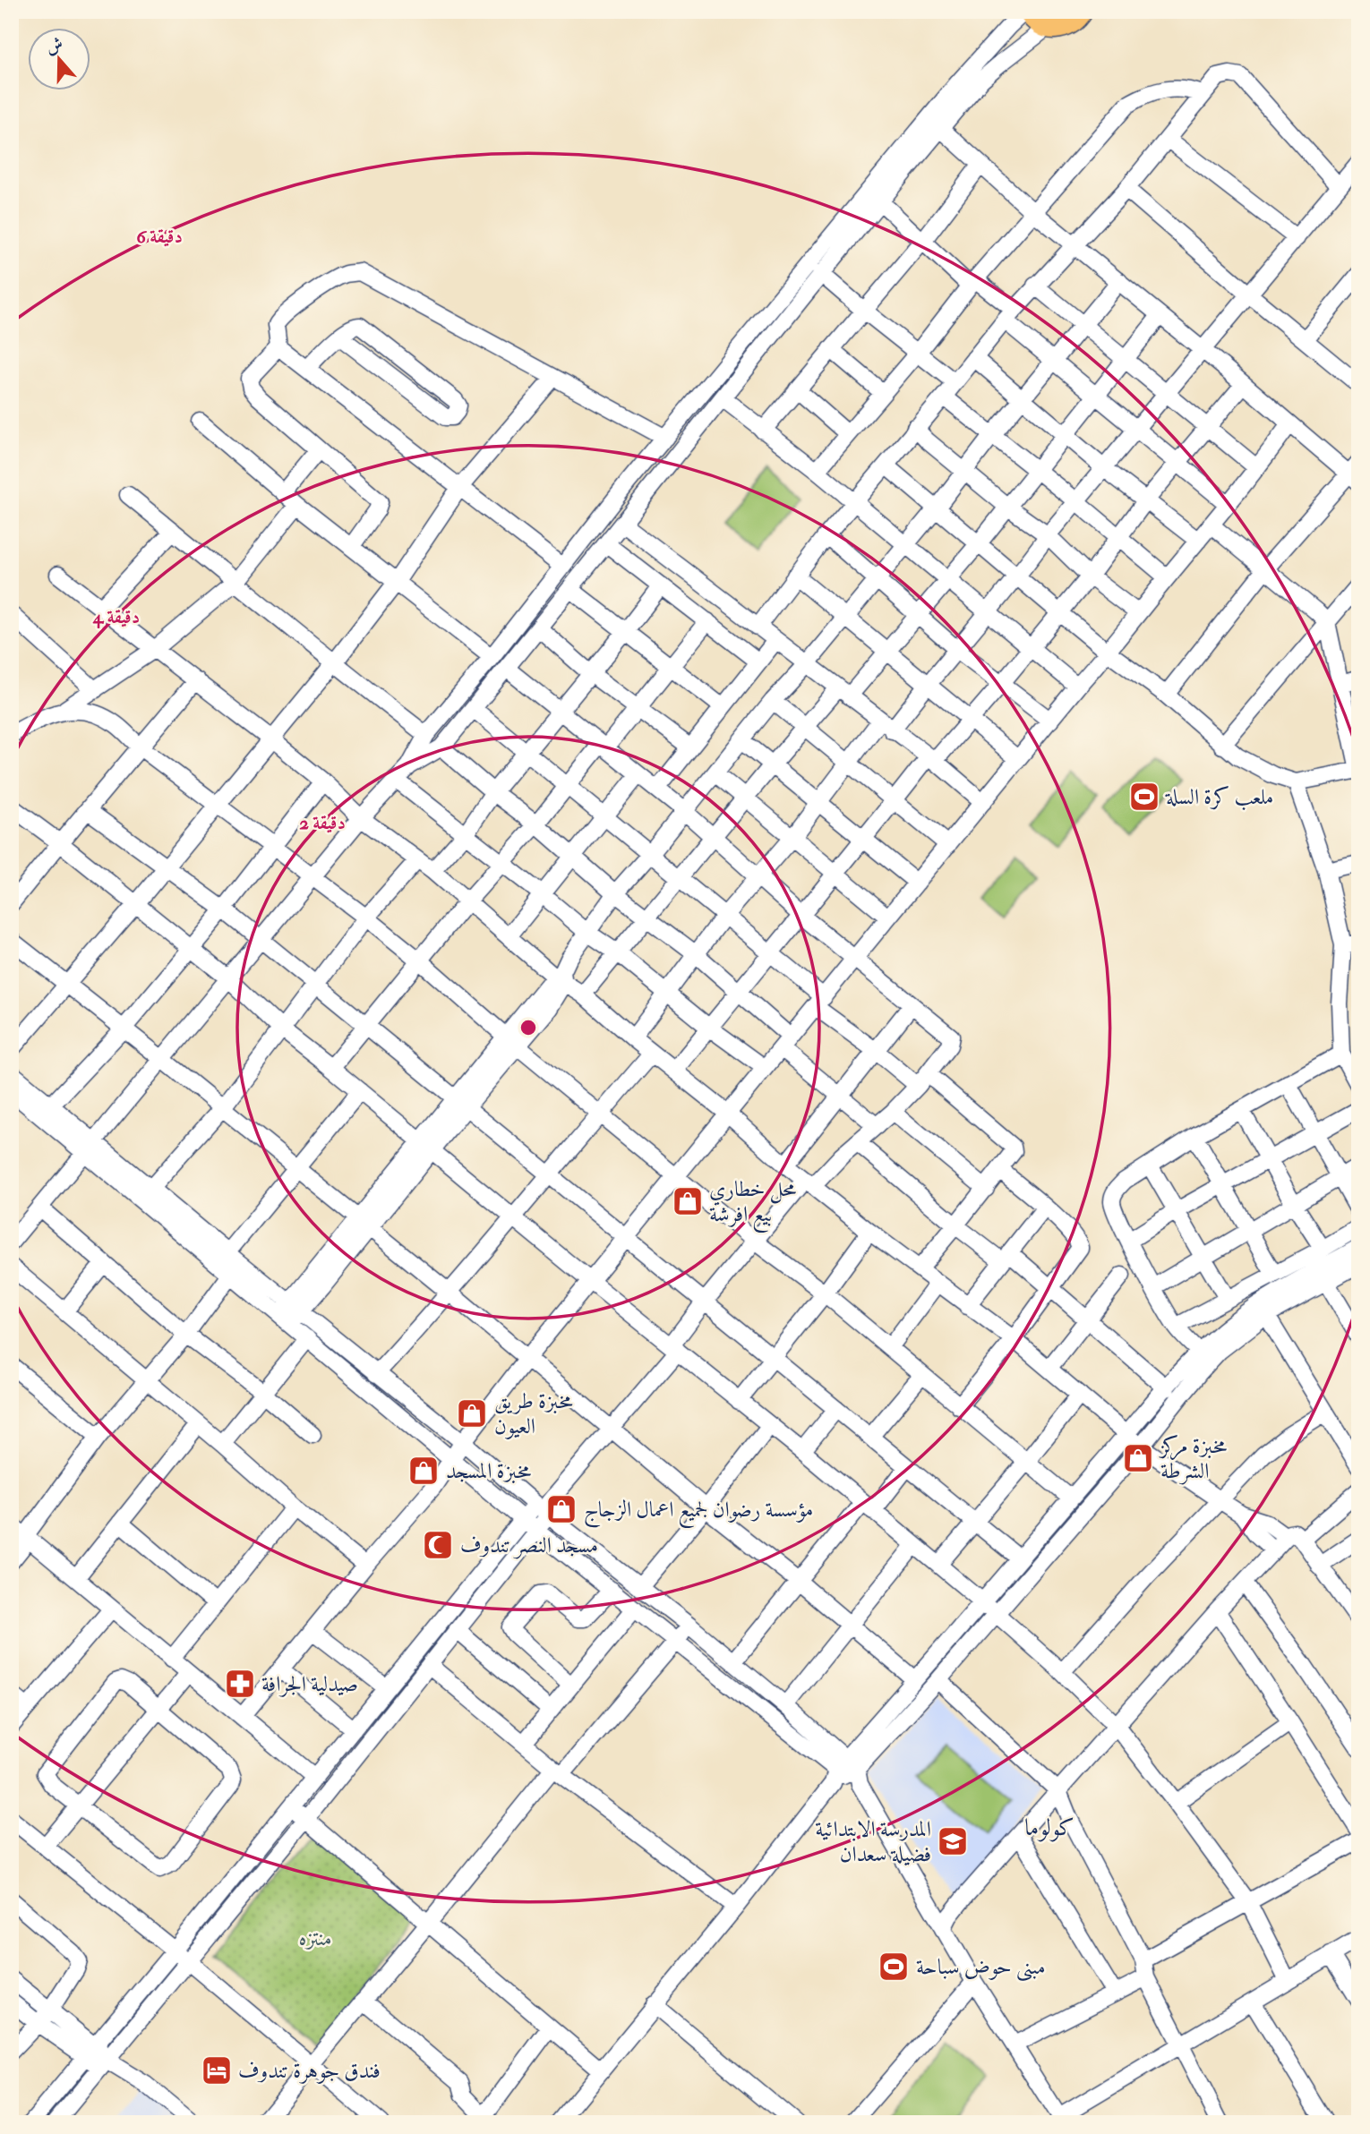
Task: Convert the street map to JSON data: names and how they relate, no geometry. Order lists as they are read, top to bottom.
{
  "districts": ["كولوما"],
  "parks": ["منتزه"],
  "places": {
    "sports": ["ملعب كرة السلة", "مبنى حوض سباحة"],
    "shop": [
      "محل خطاري بيع افرشة",
      "مخبزة طريق العيون",
      "مخبزة مركز الشرطة",
      "مخبزة المسجد",
      "مؤسسة رضوان لجميع اعمال الزجاج"
    ],
    "mosque": ["مسجد النصر تندوف"],
    "pharmacy": ["صيدلية الجرافة"],
    "school or university": ["المدرسة الابتدائية فضيلة سعدان"],
    "hotel": ["فندق جوهرة تندوف"]
  },
  "north": "top",
  "rings": ["6 دقيقة", "4 دقيقة", "2 دقيقة"]
}
